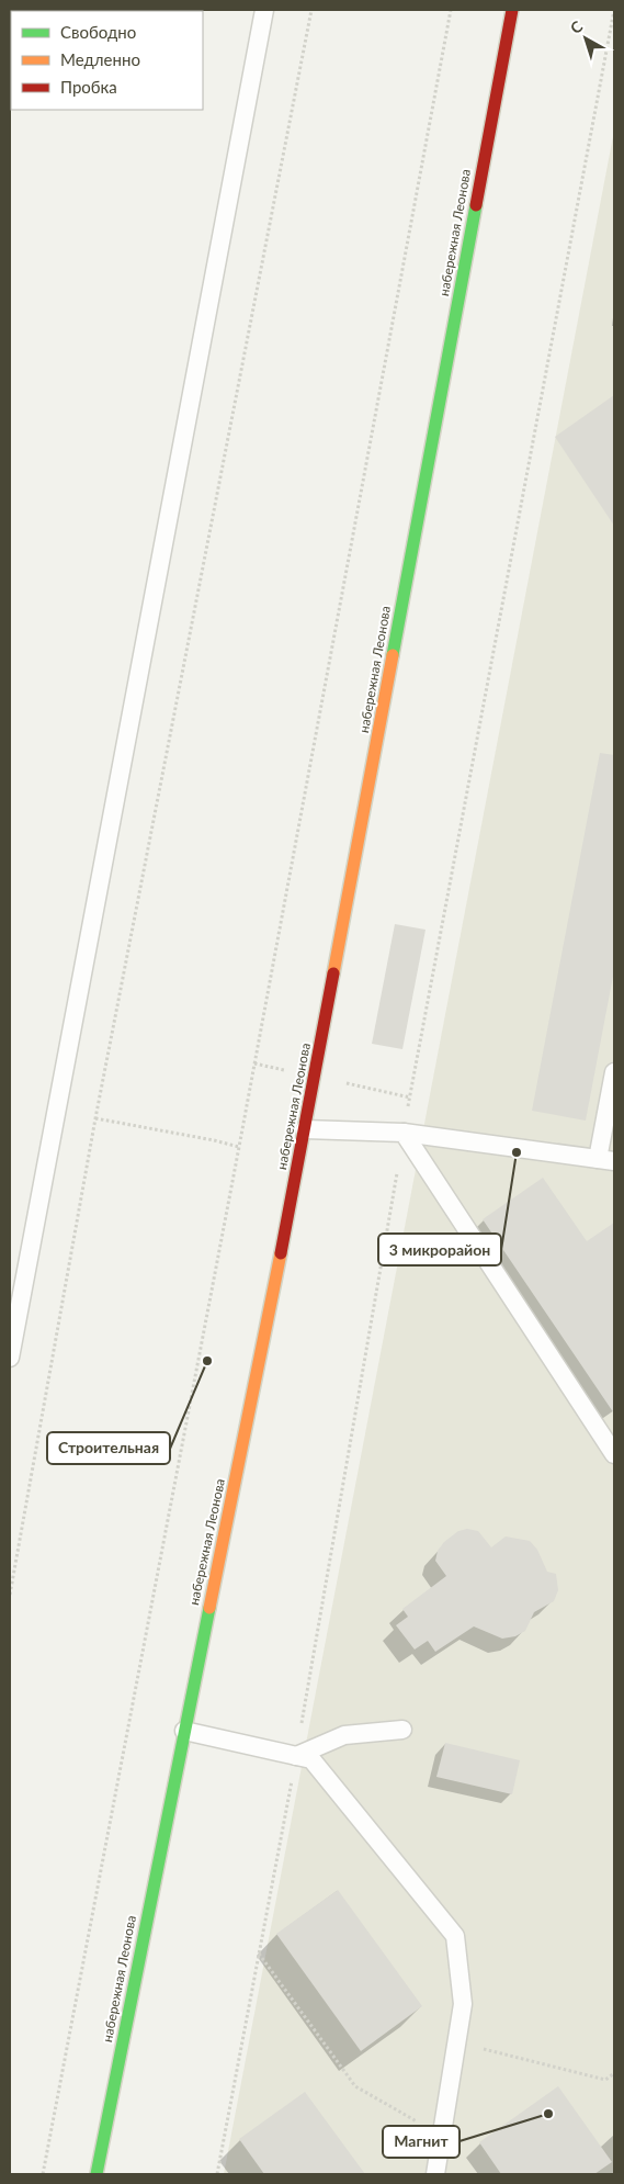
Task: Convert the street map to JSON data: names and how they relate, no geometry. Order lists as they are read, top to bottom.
{
  "streets": {
    "main road": ["набережная Леонова"]
  },
  "places": ["3 микрорайон", "Строительная", "Магнит"],
  "legend": ["Свободно", "Медленно", "Пробка"],
  "north": "top left"
}
